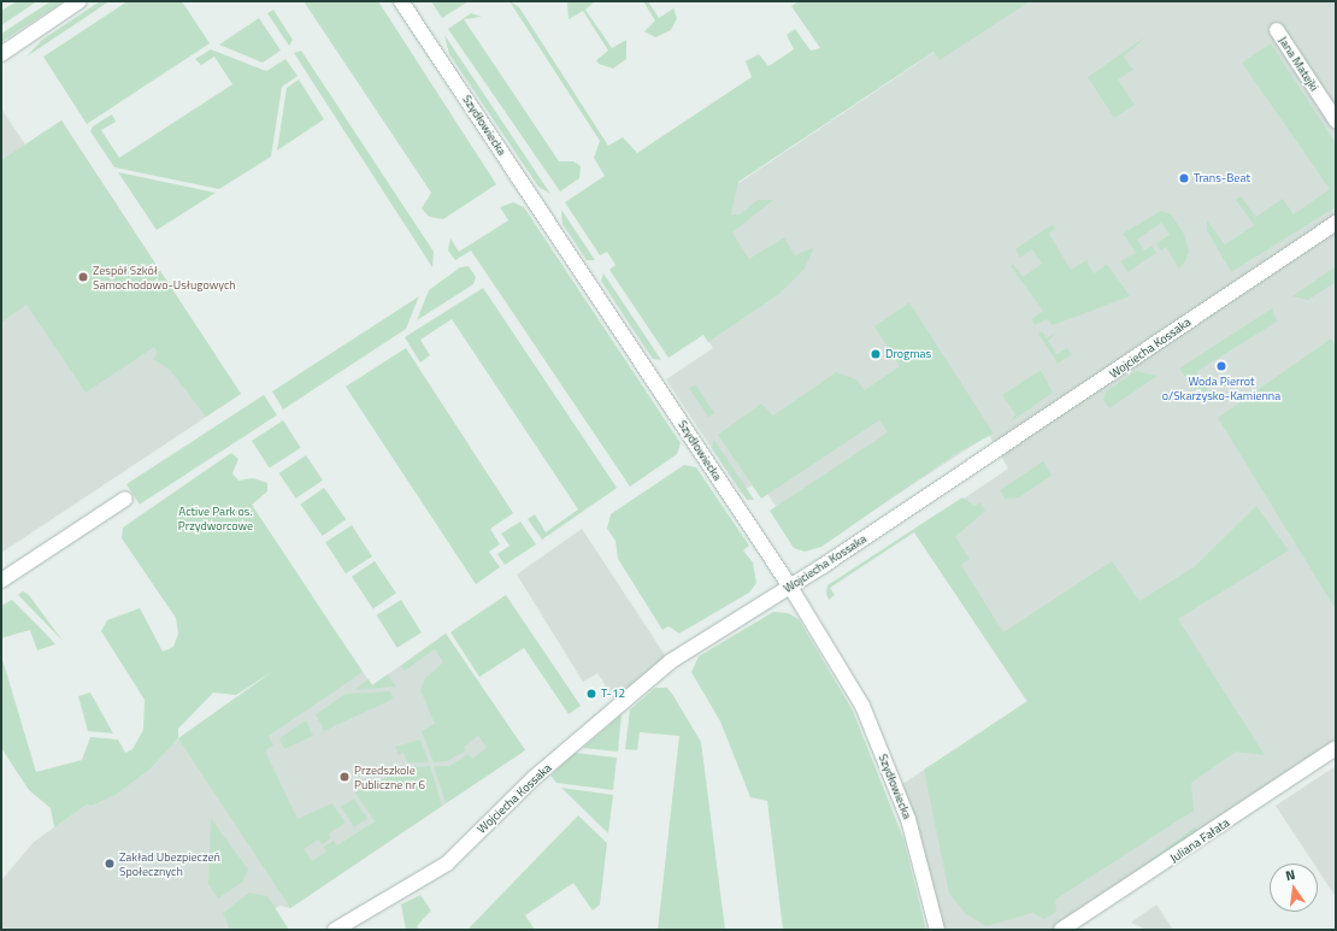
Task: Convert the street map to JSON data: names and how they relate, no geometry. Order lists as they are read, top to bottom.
{
  "streets": {
    "street": [
      "Jana Matejki",
      "Szydłowiecka",
      "Wojciecha Kossaka",
      "Juliana Fałata"
    ]
  },
  "crossings": [
    ["Szydłowiecka", "Wojciecha Kossaka"]
  ],
  "parks": ["Active Park os. Przydworcowe"],
  "places": [
    "Trans-Beat",
    "Zespół Szkół Samochodowo-Usługowych",
    "Drogmas",
    "Woda Pierrot o/Skarżysko-Kamienna",
    "T-12",
    "Przedszkole Publiczne nr 6",
    "Zakład Ubezpieczeń Społecznych"
  ],
  "north": "top"
}
